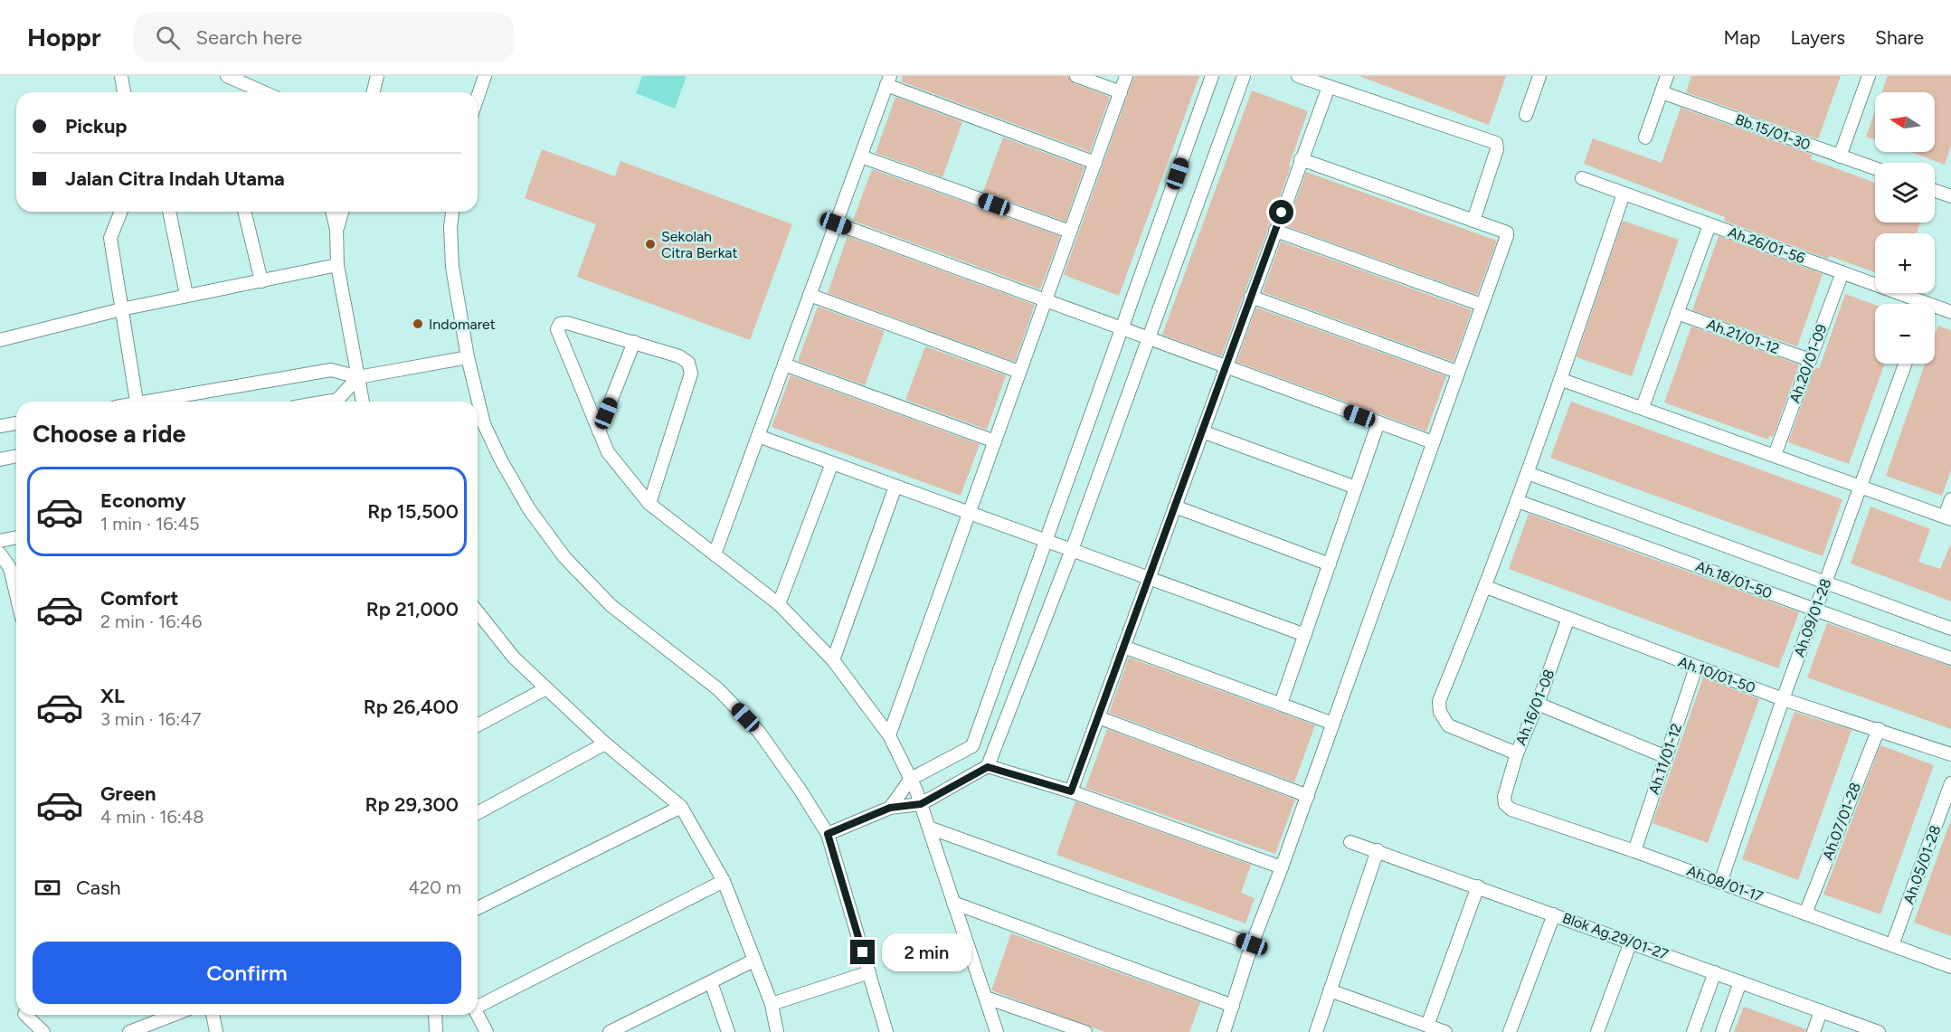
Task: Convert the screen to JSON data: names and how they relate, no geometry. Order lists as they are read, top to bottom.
{
  "streets": {
    "street": [
      "Bb.15/01-30",
      "Ah.26/01-56",
      "Ah.21/01-12",
      "Ah.20/01-09",
      "Ah.18/01-50",
      "Ah.09/01-28",
      "Ah.10/01-50",
      "Ah.16/01-08",
      "Ah.11/01-12",
      "Ah.07/01-28",
      "Ah.05/01-28",
      "Ah.08/01-17",
      "Blok Ag.29/01-27"
    ]
  },
  "crossings": [
    ["Ah.26/01-56", "Ah.20/01-09"],
    ["Ah.21/01-12", "Ah.20/01-09"],
    ["Ah.18/01-50", "Ah.09/01-28"],
    ["Ah.09/01-28", "Ah.10/01-50"],
    ["Ah.09/01-28", "Ah.08/01-17"],
    ["Ah.10/01-50", "Ah.16/01-08"],
    ["Ah.10/01-50", "Ah.11/01-12"],
    ["Ah.10/01-50", "Ah.07/01-28"],
    ["Ah.16/01-08", "Ah.08/01-17"],
    ["Ah.11/01-12", "Ah.08/01-17"],
    ["Ah.07/01-28", "Ah.08/01-17"],
    ["Ah.05/01-28", "Ah.08/01-17"]
  ],
  "places": ["Sekolah Citra Berkat", "Indomaret"],
  "north": "left",
  "page": {
    "header": "Hoppr",
    "search": "Search here",
    "nav": ["Map", "Layers", "Share"],
    "map_buttons": ["+", "−"],
    "banner": ["Pickup", "Jalan Citra Indah Utama"],
    "heading": "Choose a ride",
    "list": [
      {
        "name": "Economy",
        "note": "1 min · 16:45",
        "value": "Rp 15,500"
      },
      {
        "name": "Comfort",
        "note": "2 min · 16:46",
        "value": "Rp 21,000"
      },
      {
        "name": "XL",
        "note": "3 min · 16:47",
        "value": "Rp 26,400"
      },
      {
        "name": "Green",
        "note": "4 min · 16:48",
        "value": "Rp 29,300"
      }
    ],
    "pay": ["Cash", "420 m"],
    "buttons": "Confirm",
    "bubble": "2 min"
  }
}
